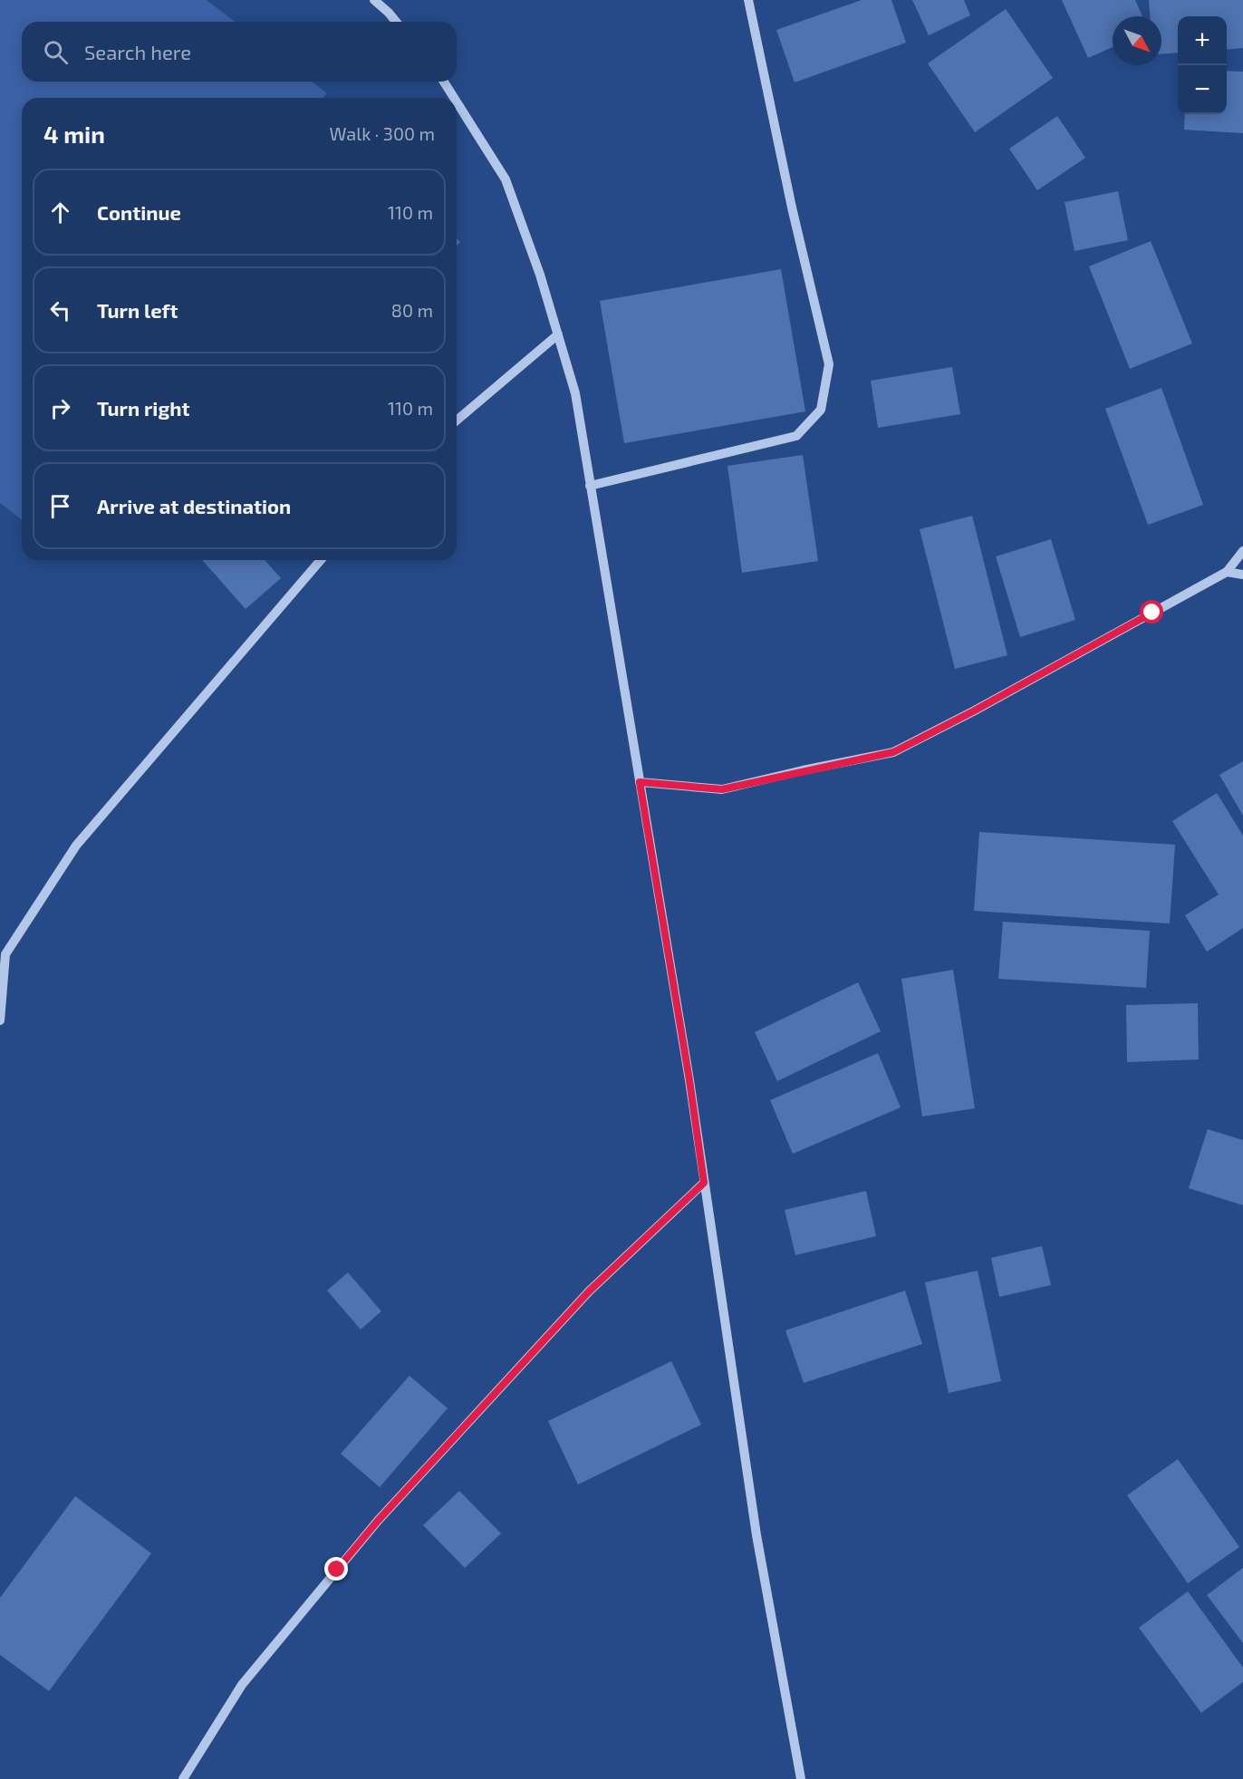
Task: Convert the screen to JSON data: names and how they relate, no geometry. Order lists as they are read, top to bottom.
{
  "north": "bottom right",
  "page": {
    "map_buttons": ["+", "−"],
    "search": "Search here",
    "heading": ["4 min", "Walk · 300 m"],
    "list": [
      ["Continue", "110 m"],
      ["Turn left", "80 m"],
      ["Turn right", "110 m"],
      "Arrive at destination"
    ]
  }
}
